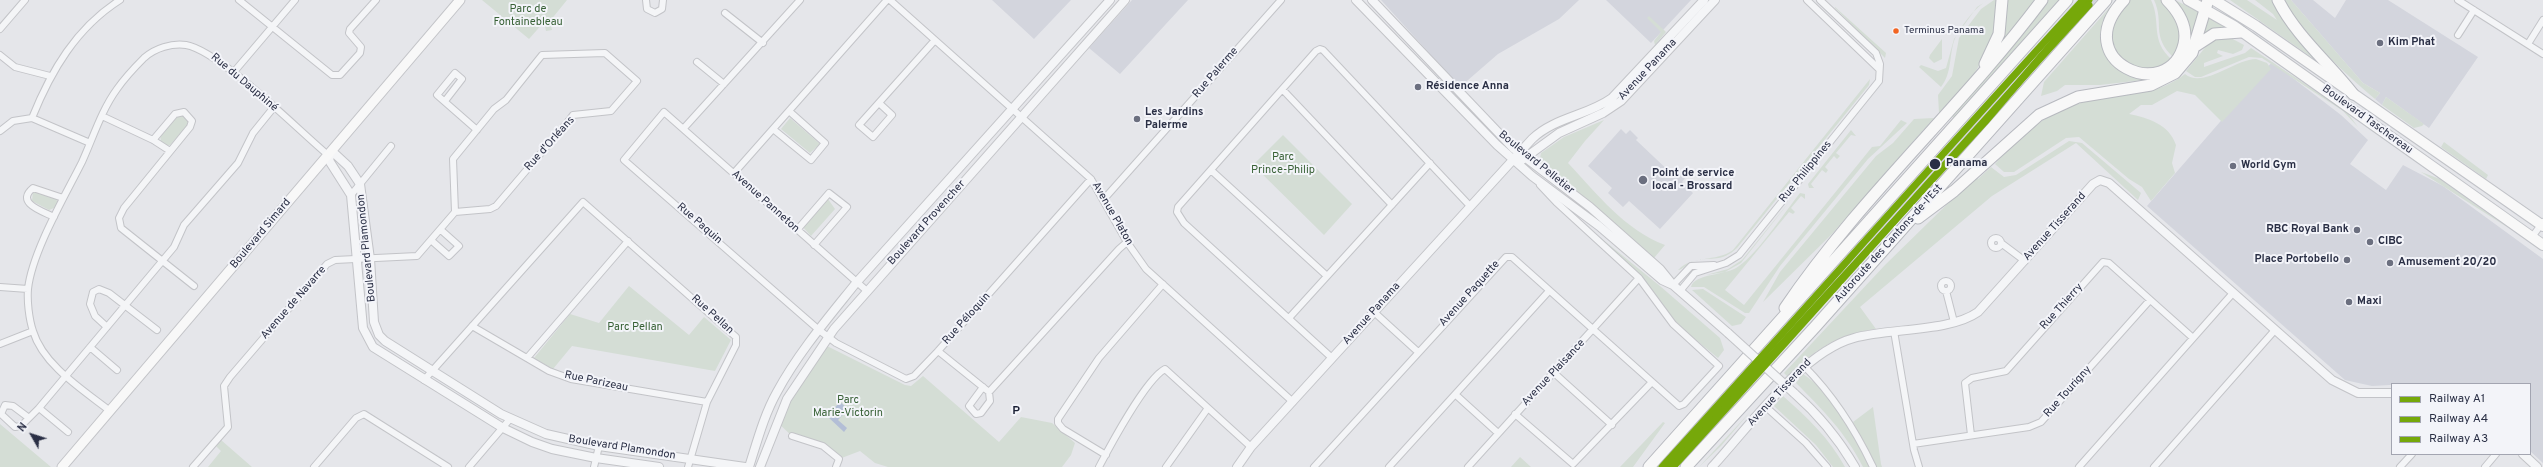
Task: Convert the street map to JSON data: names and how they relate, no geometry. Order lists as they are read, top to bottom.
{
  "streets": {
    "highway": ["Autoroute des Cantons-de-l'Est"],
    "main road": ["Boulevard Taschereau", "Boulevard Simard"],
    "street": [
      "Avenue Panama",
      "Rue Palerme",
      "Rue du Dauphiné",
      "Rue d'Orléans",
      "Boulevard Pelletier",
      "Rue Philippines",
      "Avenue Panneton",
      "Avenue Platon",
      "Boulevard Provencher",
      "Rue Paquin",
      "Avenue Tisserand",
      "Boulevard Plamondon",
      "Avenue Paquette",
      "Avenue de Navarre",
      "Rue Thierry",
      "Rue Pellan",
      "Rue Péloquin",
      "Avenue Plaisance",
      "Rue Parizeau",
      "Rue Tourigny"
    ]
  },
  "crossings": [
    ["Avenue Panama", "Boulevard Pelletier"],
    ["Avenue Panama", "Avenue Platon"],
    ["Rue Palerme", "Avenue Platon"],
    ["Rue du Dauphiné", "Boulevard Simard"],
    ["Rue du Dauphiné", "Boulevard Plamondon"],
    ["Rue d'Orléans", "Avenue de Navarre"],
    ["Boulevard Pelletier", "Rue Philippines"],
    ["Boulevard Pelletier", "Avenue Paquette"],
    ["Boulevard Pelletier", "Avenue Plaisance"],
    ["Avenue Panneton", "Boulevard Provencher"],
    ["Avenue Panneton", "Rue Paquin"],
    ["Avenue Platon", "Boulevard Provencher"],
    ["Avenue Platon", "Rue Péloquin"],
    ["Boulevard Provencher", "Rue Paquin"],
    ["Boulevard Provencher", "Rue Péloquin"],
    ["Rue Paquin", "Rue Péloquin"],
    ["Boulevard Simard", "Boulevard Plamondon"],
    ["Boulevard Plamondon", "Avenue de Navarre"],
    ["Boulevard Plamondon", "Rue Pellan"],
    ["Avenue Paquette", "Avenue Plaisance"],
    ["Rue Thierry", "Rue Tourigny"],
    ["Rue Pellan", "Rue Parizeau"]
  ],
  "districts": ["P"],
  "parks": [
    "Parc de Fontainebleau",
    "Parc Prince-Philip",
    "Parc Pellan",
    "Parc Marie-Victorin"
  ],
  "places": [
    "Terminus Panama",
    "Kim Phat",
    "Résidence Anna",
    "Les Jardins Palerme",
    "Panama",
    "World Gym",
    "Point de service local - Brossard",
    "RBC Royal Bank",
    "CIBC",
    "Place Portobello",
    "Amusement 20/20",
    "Maxi"
  ],
  "lines": ["rail line A1", "rail line A4", "rail line A3"],
  "legend": ["Railway A1", "Railway A4", "Railway A3"],
  "north": "top left"
}
